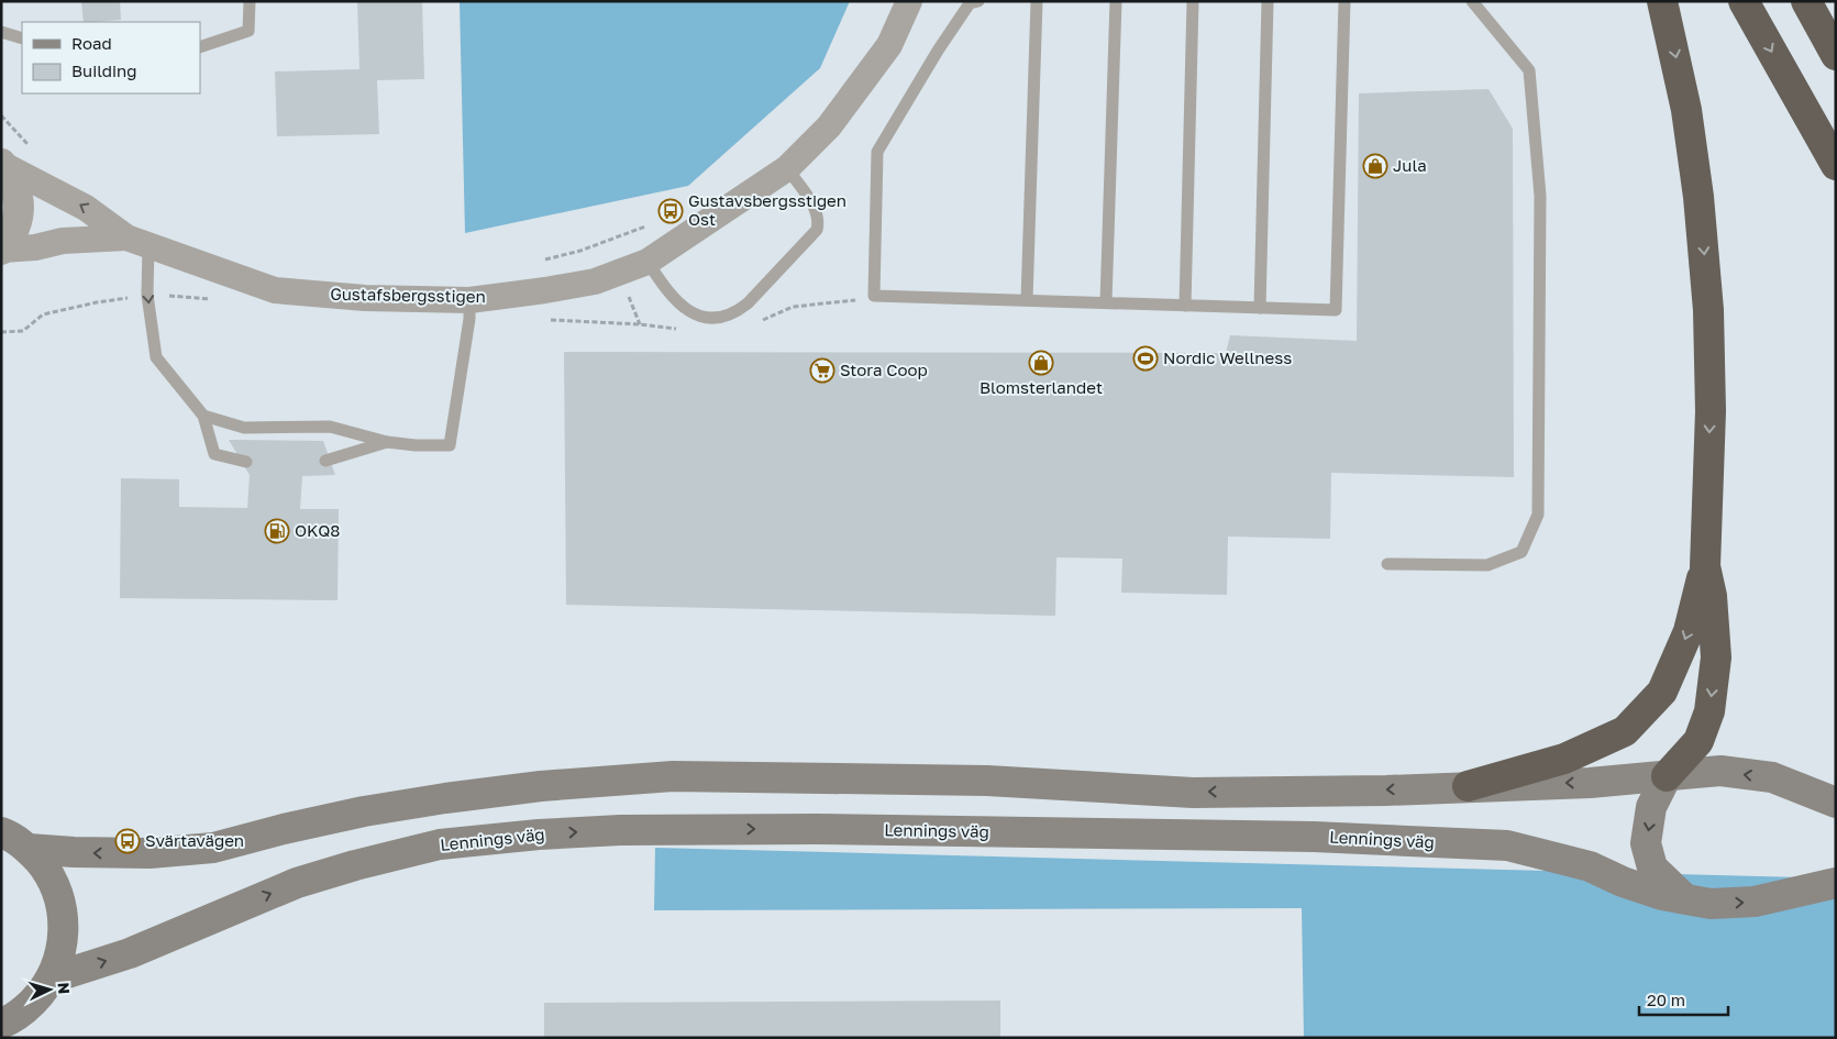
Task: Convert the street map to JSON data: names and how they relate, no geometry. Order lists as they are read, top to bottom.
{
  "streets": {
    "main road": ["Lennings väg"],
    "street": ["Gustafsbergsstigen"]
  },
  "places": {
    "shop": ["Jula", "Blomsterlandet"],
    "bus stop": ["Gustavsbergsstigen Ost", "Svärtavägen"],
    "sports": ["Nordic Wellness"],
    "supermarket": ["Stora Coop"],
    "fuel station": ["OKQ8"]
  },
  "legend": ["Road", "Building"],
  "scale_bar": "20 m",
  "north": "right"
}
